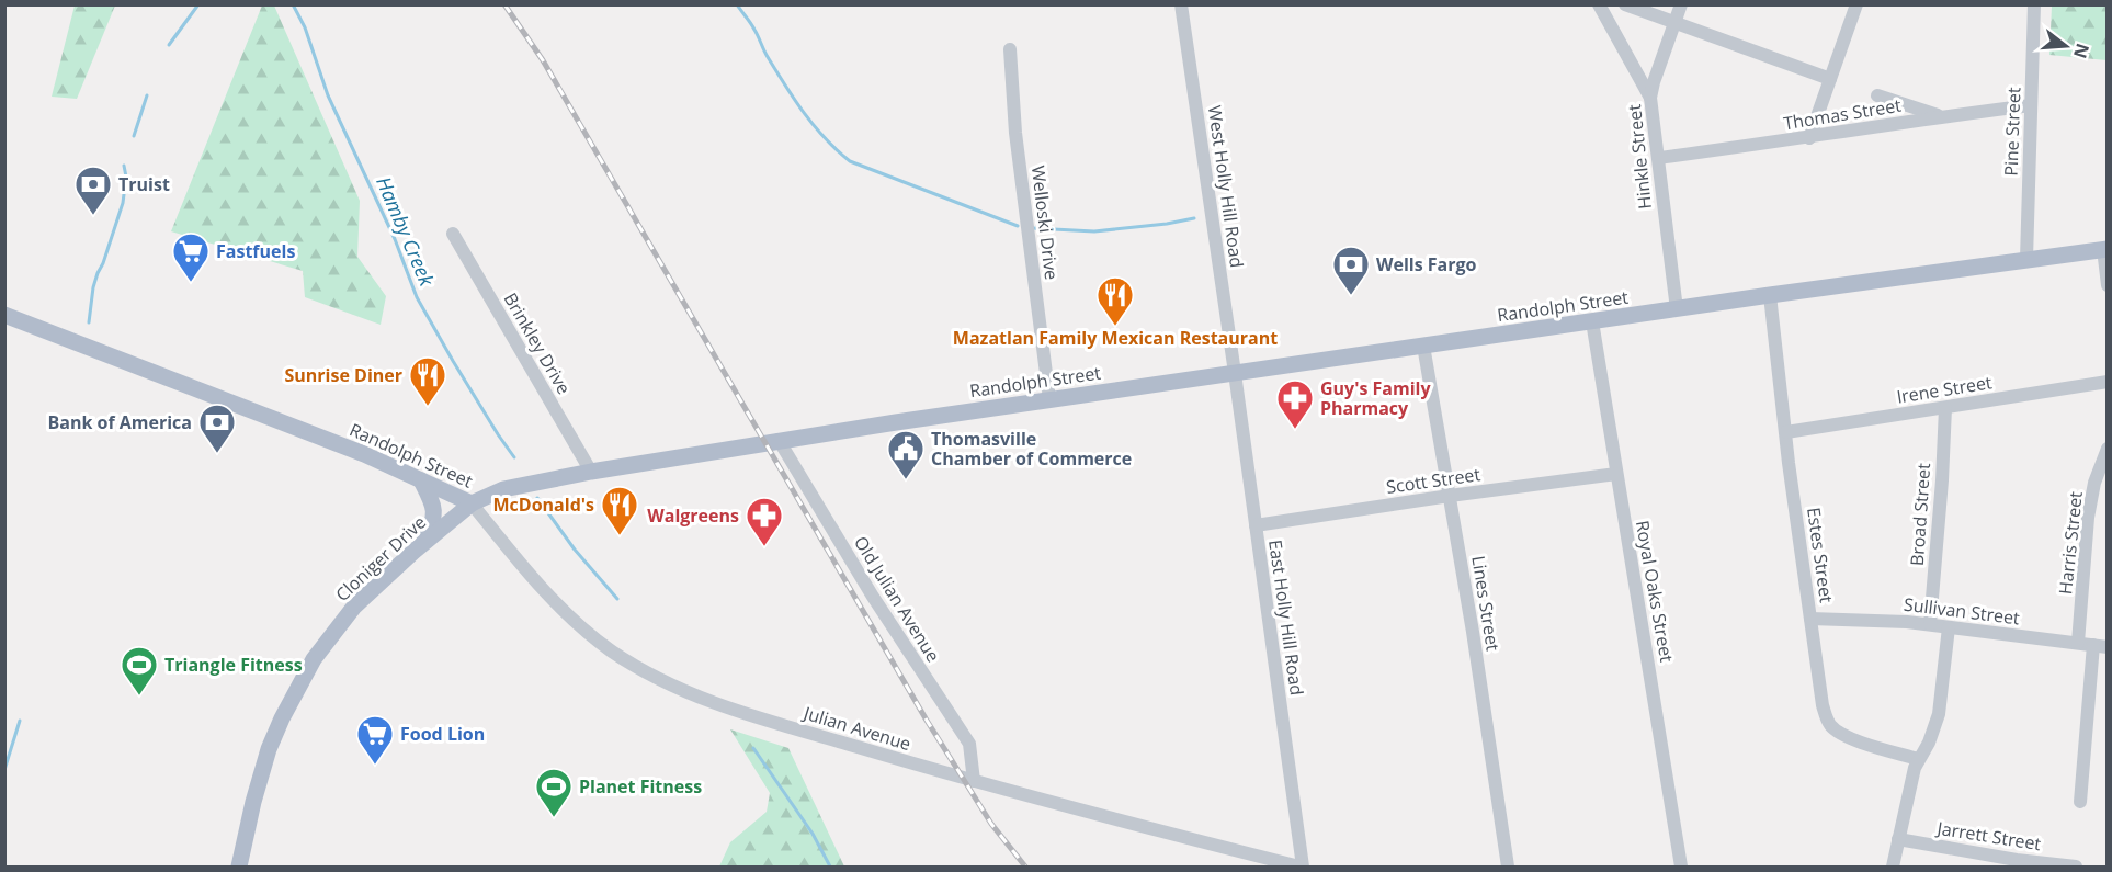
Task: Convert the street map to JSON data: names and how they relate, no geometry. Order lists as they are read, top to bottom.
{
  "streets": {
    "main road": ["Randolph Street", "Cloniger Drive"],
    "street": [
      "Thomas Street",
      "Pine Street",
      "Hinkle Street",
      "West Holly Hill Road",
      "Welloski Drive",
      "Brinkley Drive",
      "Irene Street",
      "Scott Street",
      "Broad Street",
      "Harris Street",
      "Estes Street",
      "Royal Oaks Street",
      "Old Julian Avenue",
      "Lines Street",
      "Sullivan Street",
      "East Holly Hill Road",
      "Julian Avenue",
      "Jarrett Street"
    ]
  },
  "crossings": [
    ["Thomas Street", "Pine Street"],
    ["Thomas Street", "Hinkle Street"],
    ["Pine Street", "Randolph Street"],
    ["Hinkle Street", "Randolph Street"],
    ["West Holly Hill Road", "Randolph Street"],
    ["West Holly Hill Road", "East Holly Hill Road"],
    ["Welloski Drive", "Randolph Street"],
    ["Randolph Street", "Brinkley Drive"],
    ["Randolph Street", "Estes Street"],
    ["Randolph Street", "Cloniger Drive"],
    ["Randolph Street", "Royal Oaks Street"],
    ["Randolph Street", "Old Julian Avenue"],
    ["Randolph Street", "Lines Street"],
    ["Randolph Street", "East Holly Hill Road"],
    ["Randolph Street", "Julian Avenue"],
    ["Irene Street", "Broad Street"],
    ["Irene Street", "Estes Street"],
    ["Scott Street", "Royal Oaks Street"],
    ["Scott Street", "Lines Street"],
    ["Scott Street", "East Holly Hill Road"],
    ["Broad Street", "Sullivan Street"],
    ["Harris Street", "Sullivan Street"],
    ["Estes Street", "Sullivan Street"],
    ["Cloniger Drive", "Julian Avenue"],
    ["Old Julian Avenue", "Julian Avenue"],
    ["East Holly Hill Road", "Julian Avenue"]
  ],
  "water": ["Hamby Creek"],
  "places": {
    "bank": ["Truist", "Wells Fargo", "Bank of America"],
    "supermarket": ["Fastfuels", "Food Lion"],
    "restaurant": ["Mazatlan Family Mexican Restaurant", "Sunrise Diner", "McDonald's"],
    "pharmacy": ["Guy's Family Pharmacy", "Walgreens"],
    "public building": ["Thomasville Chamber of Commerce"],
    "sports": ["Triangle Fitness", "Planet Fitness"]
  },
  "north": "right"
}
